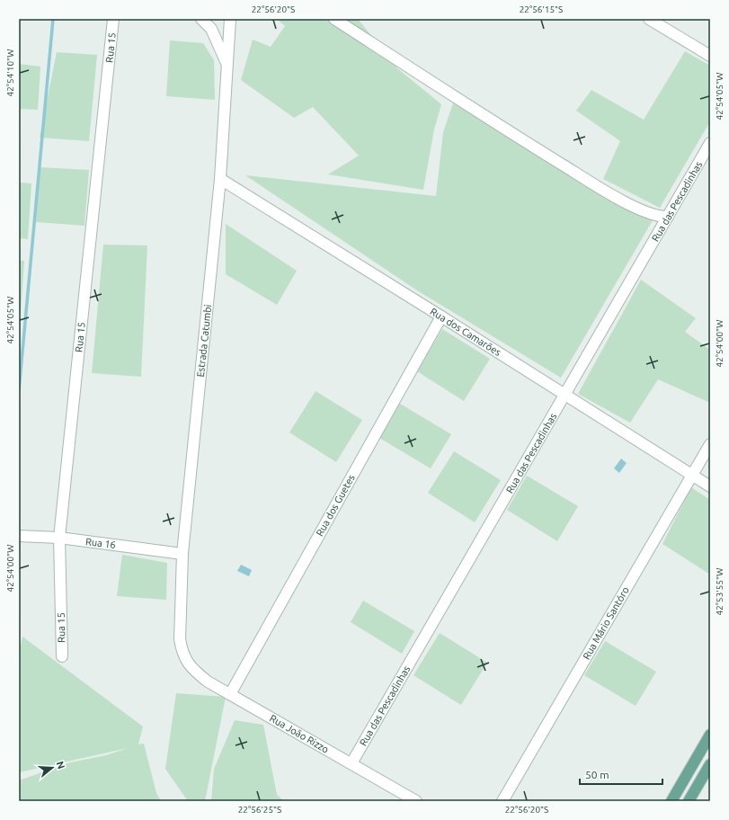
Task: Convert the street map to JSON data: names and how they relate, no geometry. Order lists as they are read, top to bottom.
{
  "streets": {
    "street": [
      "Rua 15",
      "Rua das Pescadinhas",
      "Rua dos Camarões",
      "Estrada Catumbi",
      "Rua dos Guetes",
      "Rua 16",
      "Rua Mário Santóro",
      "Rua João Rizzo"
    ]
  },
  "crossings": [
    ["Rua 15", "Rua 16"],
    ["Rua das Pescadinhas", "Rua dos Camarões"],
    ["Rua das Pescadinhas", "Rua João Rizzo"],
    ["Rua dos Camarões", "Estrada Catumbi"],
    ["Rua dos Camarões", "Rua dos Guetes"],
    ["Rua dos Camarões", "Rua Mário Santóro"],
    ["Estrada Catumbi", "Rua 16"],
    ["Estrada Catumbi", "Rua João Rizzo"],
    ["Rua dos Guetes", "Rua João Rizzo"]
  ],
  "scale_bar": "50 m",
  "north": "right",
  "coordinates": [
    "22°56'20\"S",
    "22°56'15\"S",
    "42°54'10\"W",
    "42°54'05\"W",
    "42°54'00\"W",
    "42°53'55\"W",
    "22°56'25\"S"
  ]
}
